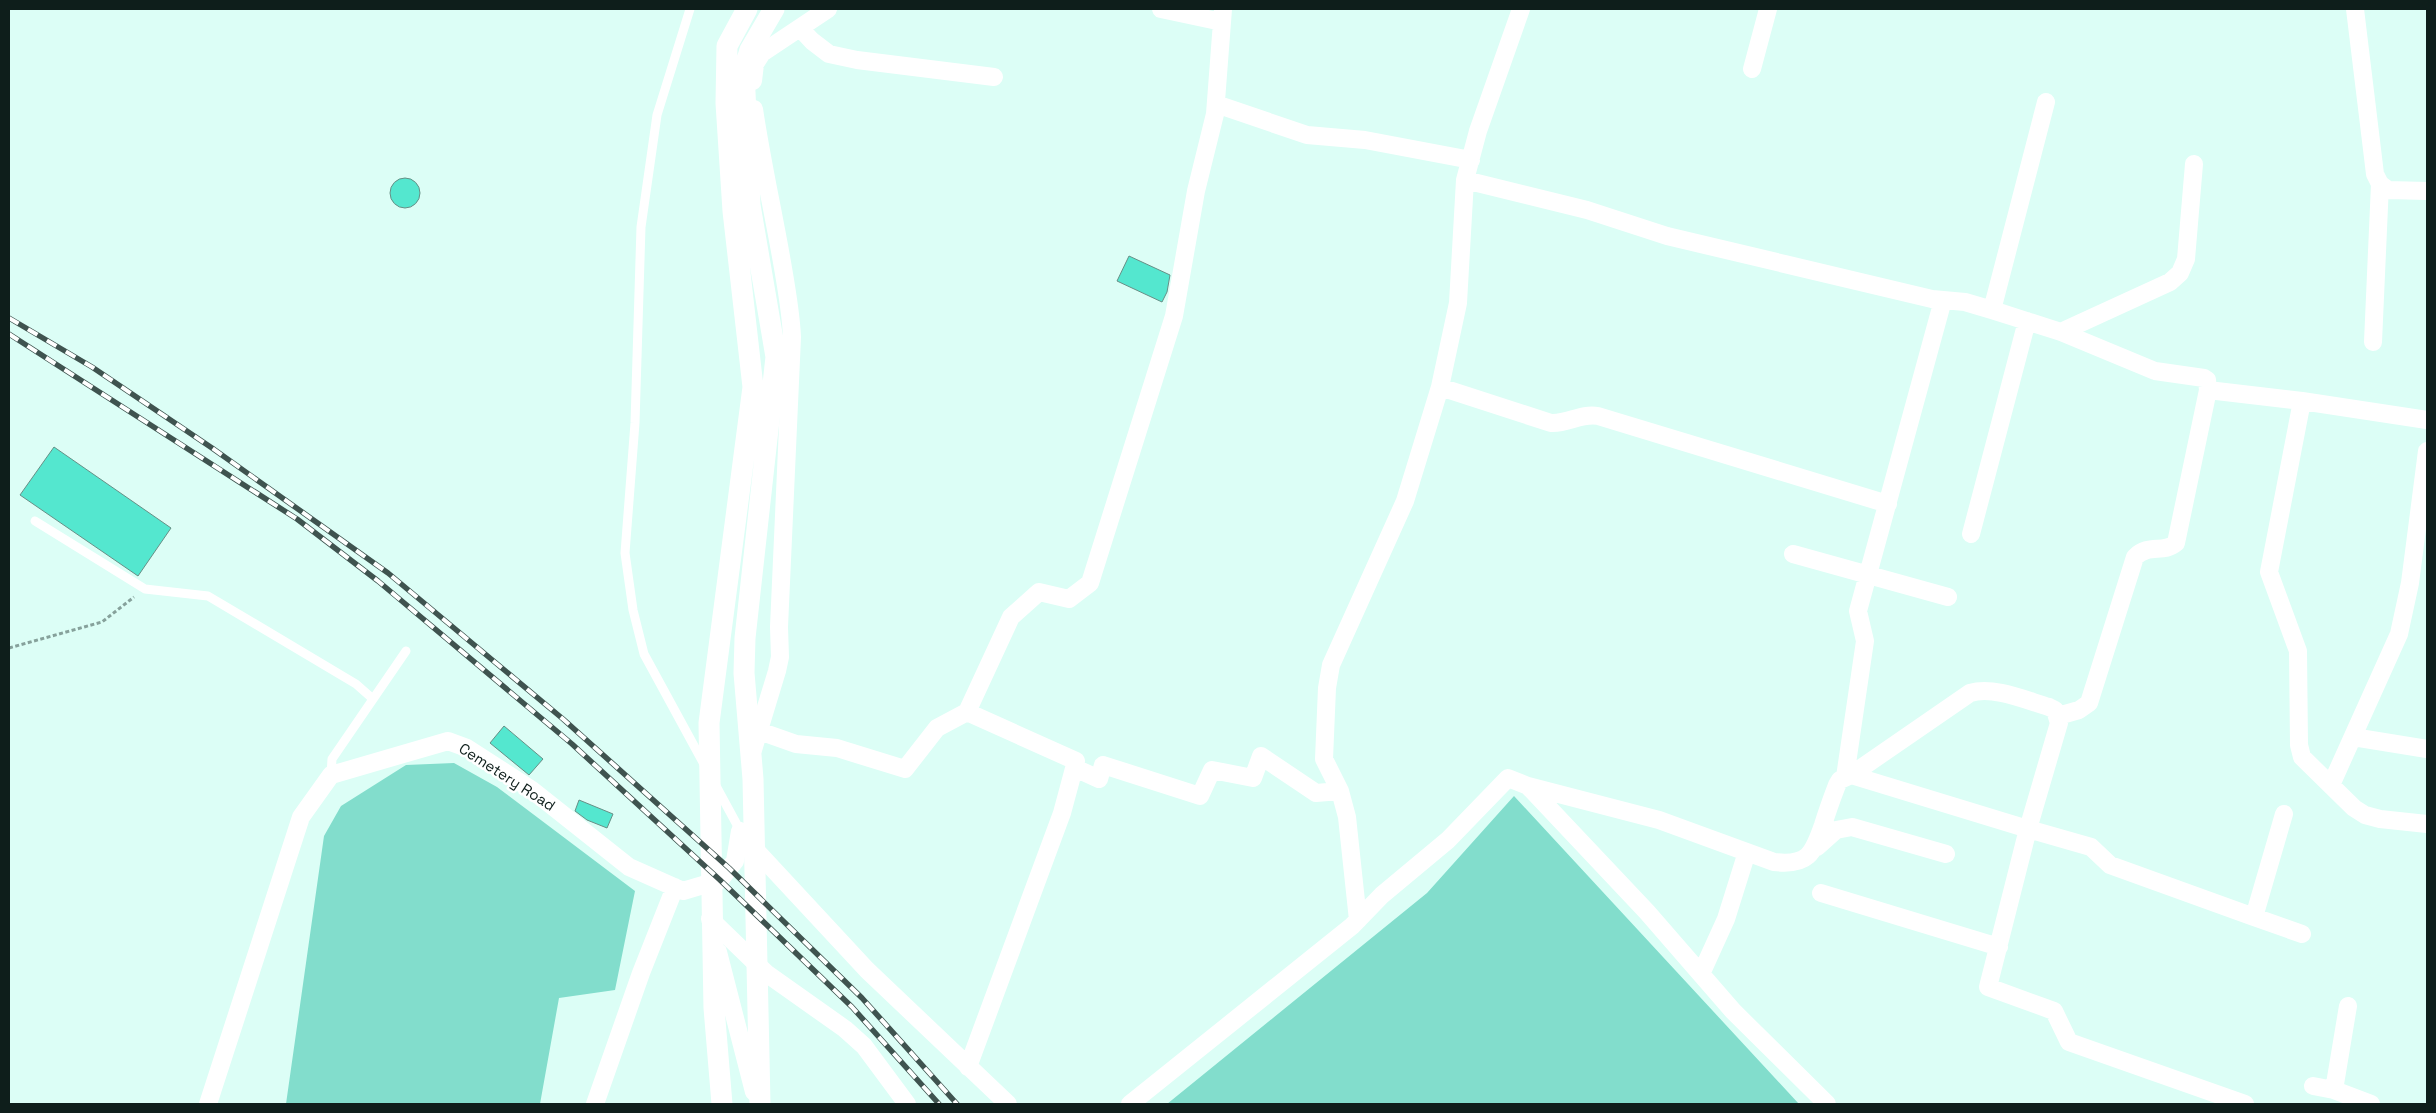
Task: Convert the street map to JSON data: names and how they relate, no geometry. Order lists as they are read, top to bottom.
{
  "streets": {
    "street": ["Cemetery Road"]
  }
}
